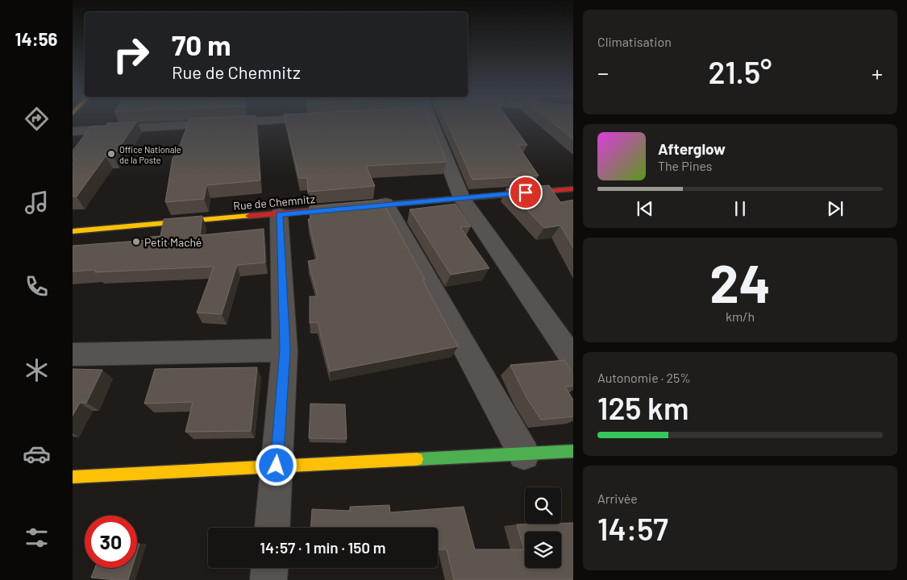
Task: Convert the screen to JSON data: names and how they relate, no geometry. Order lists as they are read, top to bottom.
{
  "streets": {
    "street": ["Rue de Chemnitz"]
  },
  "places": ["Office Nationale de la Poste", "Petit Maché"],
  "page": {
    "tabs": "14:56",
    "tile": [
      "Climatisation",
      ["24", "km/h"],
      ["Autonomie · 25%", "125 km"],
      ["Arrivée", "14:57"]
    ],
    "turn": ["70 m", "Rue de Chemnitz"],
    "heat": ["−", "21.5°", "+"],
    "song": ["Afterglow", "The Pines"],
    "limit": "30",
    "trip": "14:57 · 1 min · 150 m"
  }
}
